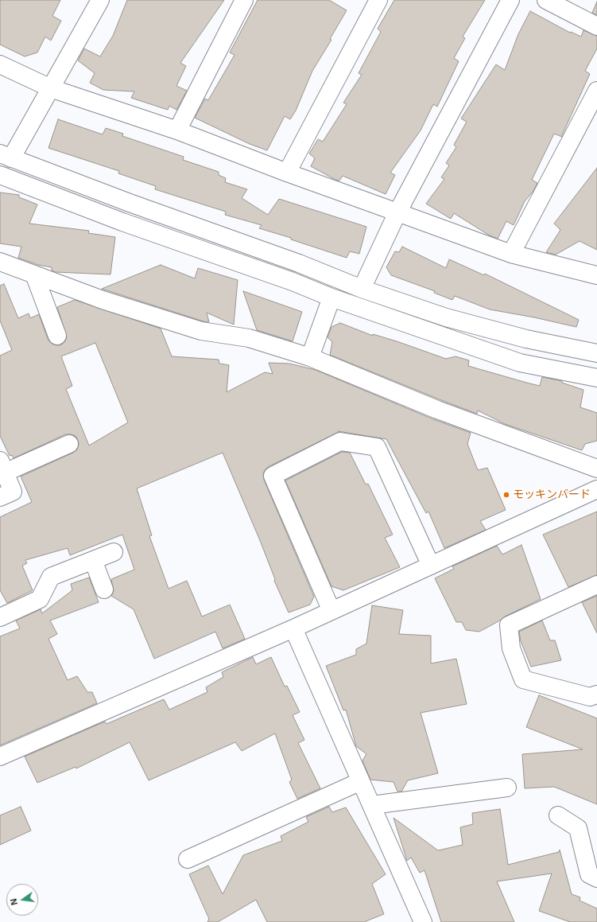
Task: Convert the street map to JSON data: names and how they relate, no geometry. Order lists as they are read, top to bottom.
{
  "places": ["モッキンバード"],
  "north": "left"
}
